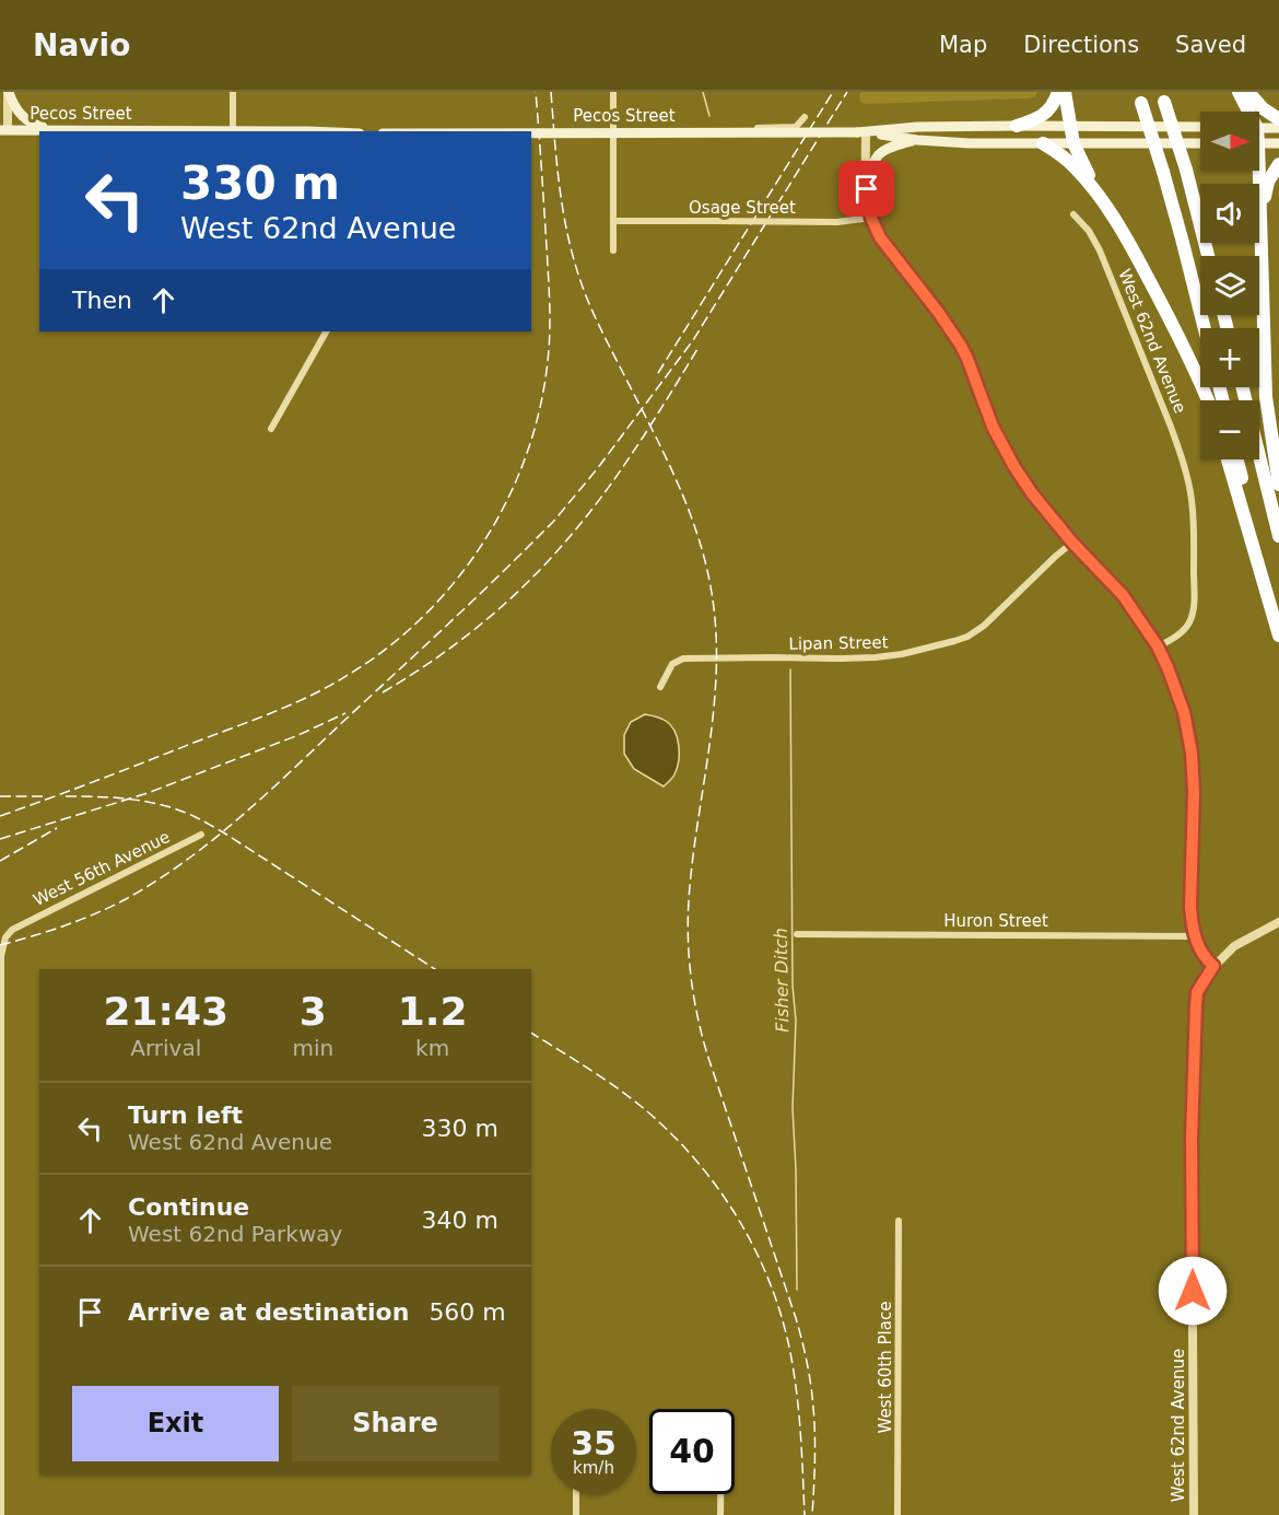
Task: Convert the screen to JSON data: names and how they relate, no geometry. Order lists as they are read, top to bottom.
{
  "streets": {
    "main road": ["Pecos Street"],
    "street": [
      "Osage Street",
      "West 62nd Avenue",
      "Lipan Street",
      "West 56th Avenue",
      "Huron Street",
      "West 60th Place"
    ]
  },
  "water": ["Fisher Ditch"],
  "north": "right",
  "page": {
    "header": "Navio",
    "nav": ["Map", "Directions", "Saved"],
    "map_buttons": ["+", "−"],
    "turn": ["330 m", "West 62nd Avenue"],
    "then": "Then",
    "eta": [
      "21:43",
      "Arrival",
      "3",
      "min",
      "1.2",
      "km"
    ],
    "list": [
      {
        "name": "Turn left",
        "note": "West 62nd Avenue",
        "value": "330 m"
      },
      {
        "name": "Continue",
        "note": "West 62nd Parkway",
        "value": "340 m"
      },
      {
        "name": "Arrive at destination",
        "value": "560 m"
      }
    ],
    "buttons": ["Exit", "Share"],
    "speed": "35 km/h",
    "limit": "40"
  }
}
